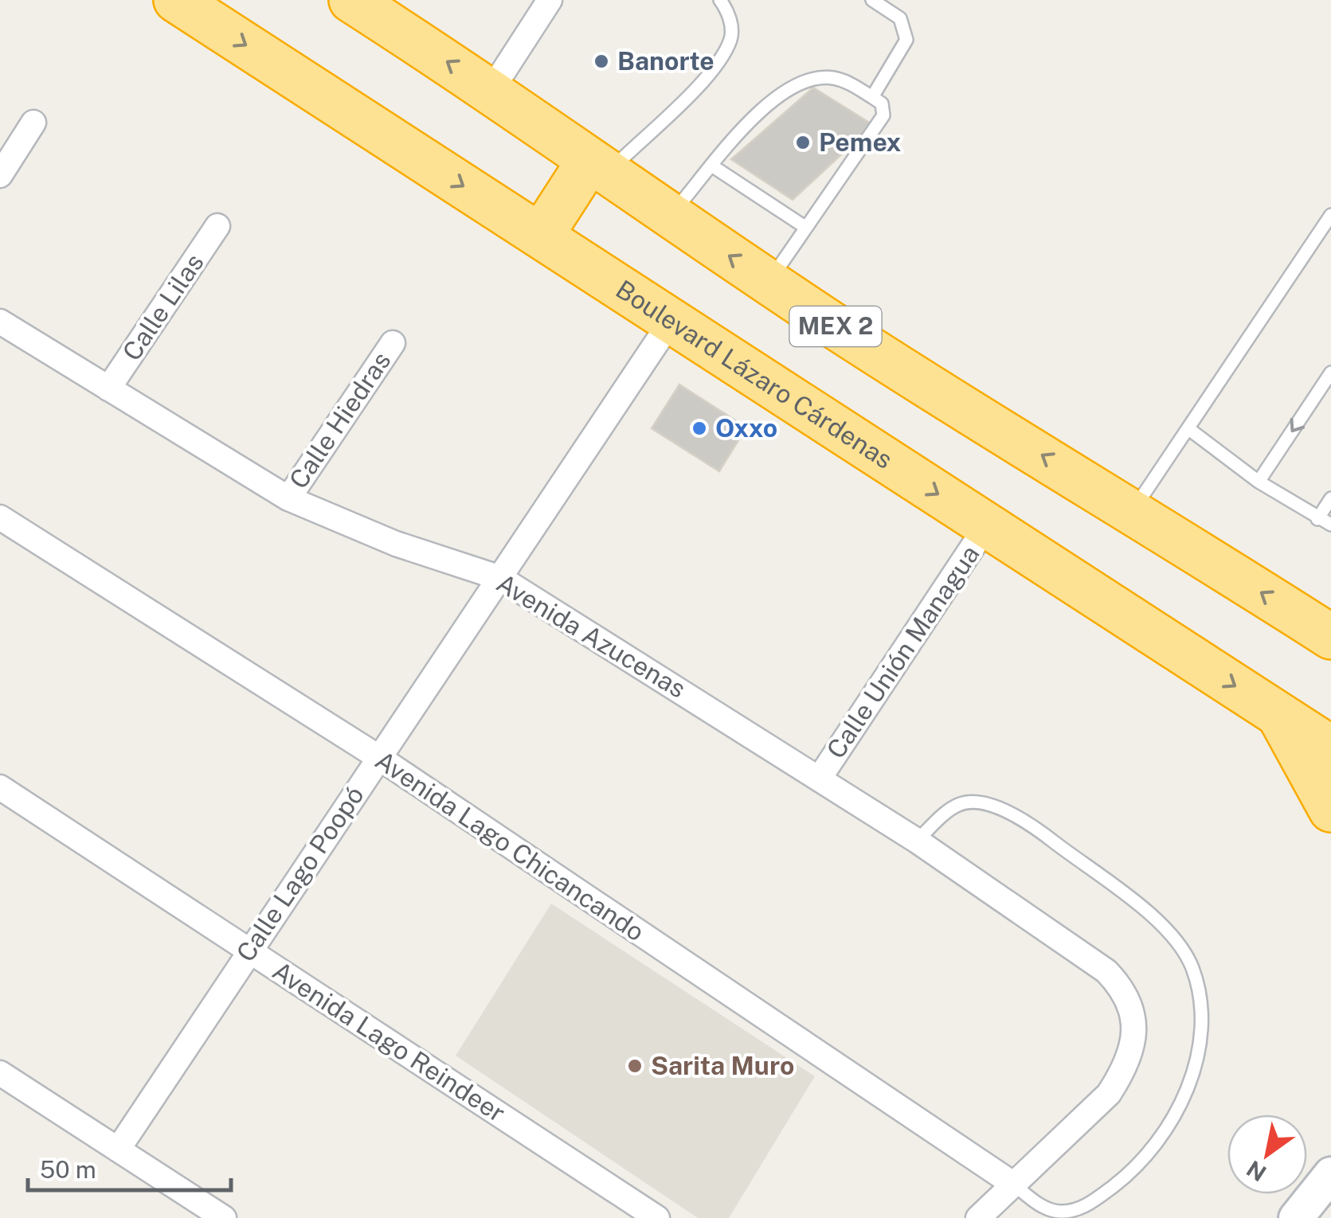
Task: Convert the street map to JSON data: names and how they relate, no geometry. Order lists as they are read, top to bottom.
{
  "streets": {
    "highway": ["MEX 2", "Boulevard Lázaro Cárdenas"],
    "street": [
      "Calle Lilas",
      "Calle Hiedras",
      "Avenida Azucenas",
      "Calle Unión Managua",
      "Avenida Lago Chicancando",
      "Calle Lago Poopó",
      "Avenida Lago Reindeer"
    ]
  },
  "crossings": [
    ["Calle Lilas", "Avenida Azucenas"],
    ["Boulevard Lázaro Cárdenas", "Calle Unión Managua"],
    ["Boulevard Lázaro Cárdenas", "Calle Lago Poopó"],
    ["Calle Hiedras", "Avenida Azucenas"],
    ["Avenida Azucenas", "Calle Unión Managua"],
    ["Avenida Azucenas", "Avenida Lago Chicancando"],
    ["Avenida Azucenas", "Calle Lago Poopó"],
    ["Avenida Lago Chicancando", "Calle Lago Poopó"],
    ["Calle Lago Poopó", "Avenida Lago Reindeer"]
  ],
  "places": [
    "Banorte",
    "Pemex",
    "Oxxo",
    "Sarita Muro"
  ],
  "scale_bar": "50 m",
  "north": "bottom left"
}
